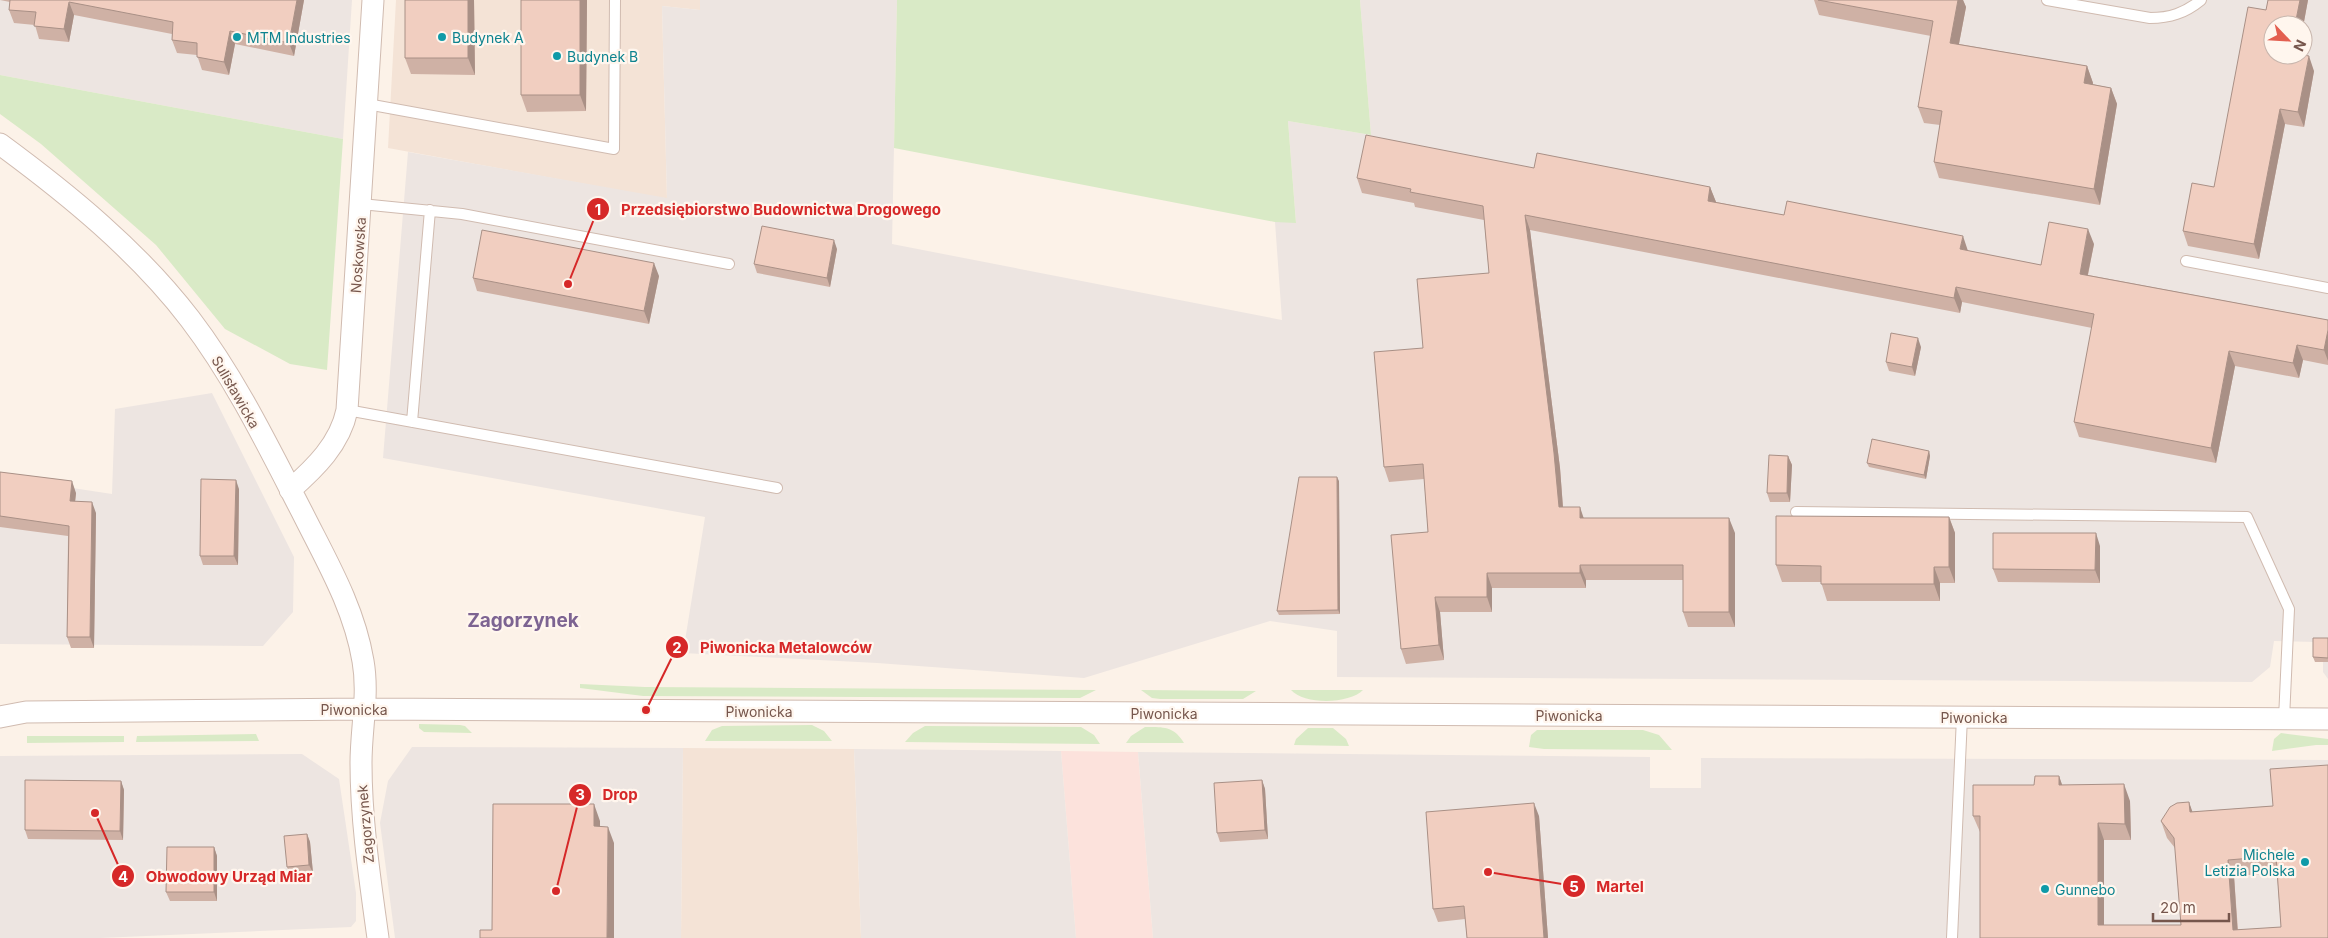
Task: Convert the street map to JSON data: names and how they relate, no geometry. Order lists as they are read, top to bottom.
{
  "streets": {
    "street": [
      "Noskowska",
      "Sulisławicka",
      "Piwonicka",
      "Zagorzynek"
    ]
  },
  "crossings": [
    ["Noskowska", "Sulisławicka"],
    ["Sulisławicka", "Piwonicka"],
    ["Sulisławicka", "Zagorzynek"],
    ["Piwonicka", "Zagorzynek"]
  ],
  "districts": ["Zagorzynek"],
  "places": [
    "MTM Industries",
    "Budynek A",
    "Budynek B",
    "Przedsiębiorstwo Budownictwa Drogowego",
    "Piwonicka Metalowców",
    "Obwodowy Urząd Miar",
    "Michele Letizia Polska",
    "Martel",
    "Gunnebo",
    "Drop"
  ],
  "scale_bar": "20 m",
  "north": "bottom right"
}
